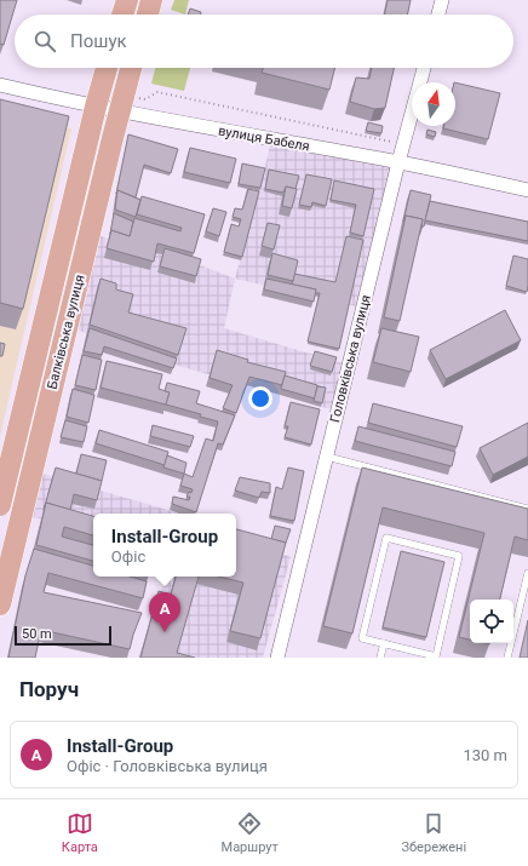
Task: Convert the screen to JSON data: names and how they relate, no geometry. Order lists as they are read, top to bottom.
{
  "streets": {
    "main road": ["Балківська вулиця"],
    "street": ["вулиця Бабеля", "Головківська вулиця"]
  },
  "crossings": [
    ["вулиця Бабеля", "Балківська вулиця"],
    ["вулиця Бабеля", "Головківська вулиця"]
  ],
  "scale_bar": "50 m",
  "north": "top",
  "page": {
    "search": "Пошук",
    "popup": ["Install-Group", "Офіс"],
    "pins": "A",
    "scale": "50 m",
    "heading": "Поруч",
    "list": [
      {
        "mark": "A",
        "name": "Install-Group",
        "note": "Офіс · Головківська вулиця",
        "value": "130 m"
      }
    ],
    "nav": ["Карта", "Маршрут", "Збережені"]
  }
}
